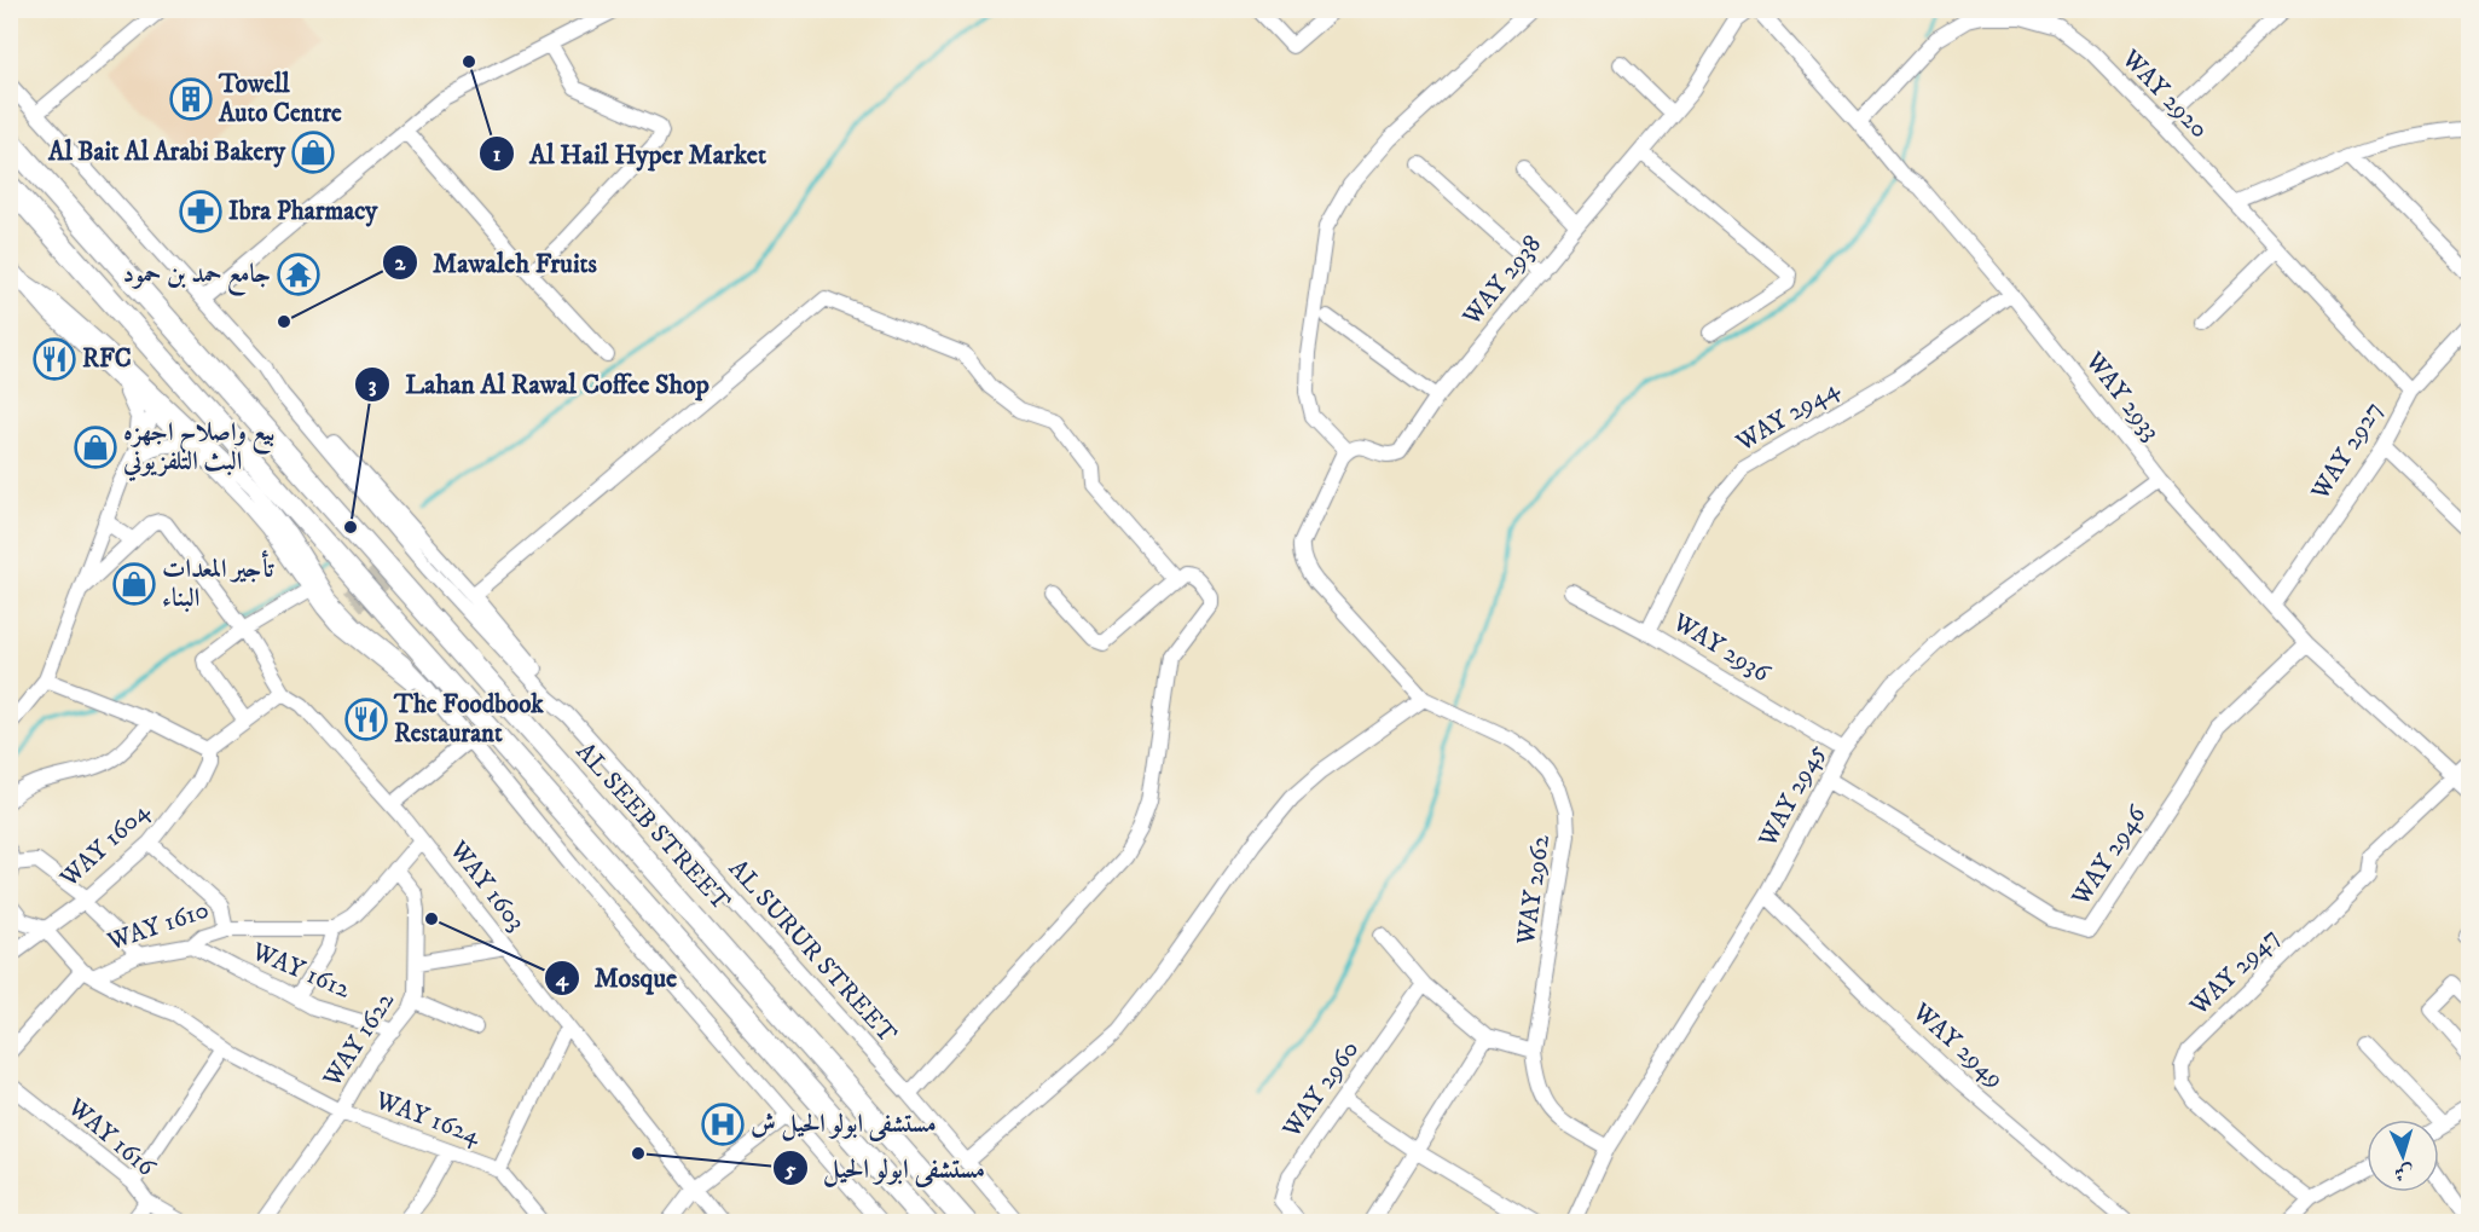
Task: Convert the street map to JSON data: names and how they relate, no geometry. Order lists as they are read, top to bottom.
{
  "streets": {
    "highway": ["AL SEEB STREET"],
    "street": [
      "WAY 2920",
      "WAY 2938",
      "WAY 2933",
      "WAY 2944",
      "WAY 2927",
      "WAY 2936",
      "WAY 2945",
      "WAY 1604",
      "WAY 2946",
      "WAY 1603",
      "WAY 2962",
      "WAY 1610",
      "AL SURUR STREET",
      "WAY 1612",
      "WAY 2947",
      "WAY 1622",
      "WAY 2949",
      "WAY 2960",
      "WAY 1624",
      "WAY 1616"
    ]
  },
  "crossings": [
    ["WAY 2920", "WAY 2933"],
    ["WAY 2920", "WAY 2927"],
    ["WAY 2938", "WAY 2962"],
    ["WAY 2933", "WAY 2944"],
    ["WAY 2933", "WAY 2927"],
    ["WAY 2933", "WAY 2945"],
    ["WAY 2933", "WAY 2946"],
    ["WAY 2933", "WAY 2947"],
    ["WAY 2944", "WAY 2936"],
    ["WAY 2936", "WAY 2945"],
    ["WAY 2945", "WAY 2946"],
    ["WAY 2945", "WAY 2962"],
    ["WAY 2945", "WAY 2949"],
    ["WAY 1603", "WAY 1624"],
    ["WAY 1610", "WAY 1612"],
    ["WAY 1610", "WAY 1624"],
    ["WAY 1612", "WAY 1622"],
    ["WAY 1622", "WAY 1624"]
  ],
  "places": {
    "other": [
      "Al Hail Hyper Market",
      "Mawaleh Fruits",
      "Lahan Al Rawal Coffee Shop",
      "Mosque",
      "مستشفى ابولو الحيل"
    ],
    "building": ["Towell Auto Centre"],
    "shop": ["Al Bait Al Arabi Bakery", "بيع وإصلاح اجهزه البث التلفزيوني", "تأجير المعدات البناء"],
    "pharmacy": ["Ibra Pharmacy"],
    "temple": ["جامع حمد بن حمود"],
    "restaurant": ["RFC", "The Foodbook Restaurant"],
    "hospital": ["مستشفى ابولو الحيل ش"]
  },
  "north": "bottom"
}
